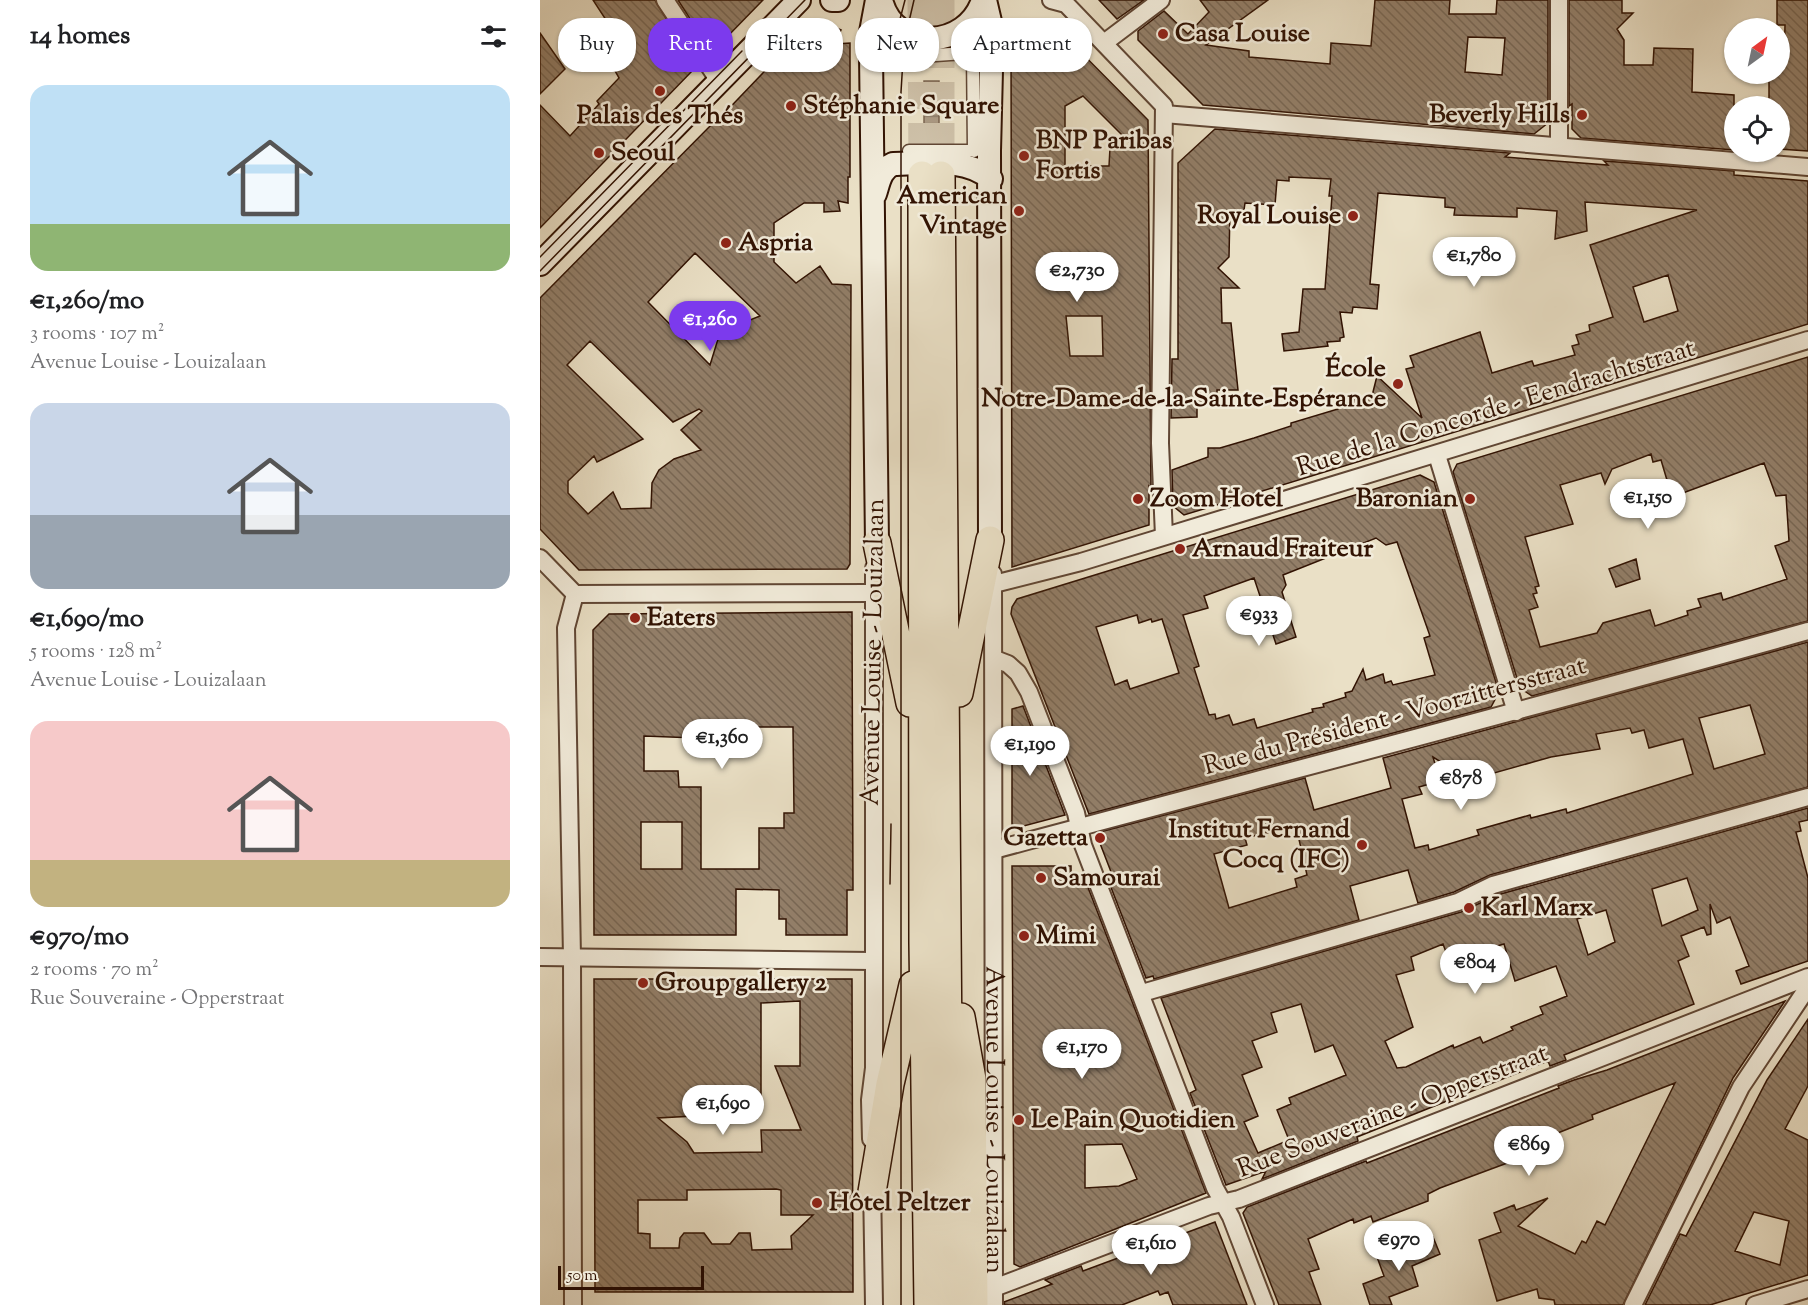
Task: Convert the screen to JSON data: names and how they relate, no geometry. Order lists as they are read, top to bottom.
{
  "streets": {
    "highway": ["Avenue Louise - Louizalaan"],
    "street": ["Rue de la Concorde - Eendrachtstraat", "Rue du Président - Voorzittersstraat", "Rue Souveraine - Opperstraat"]
  },
  "crossings": [
    ["Rue de la Concorde - Eendrachtstraat", "Avenue Louise - Louizalaan"],
    ["Avenue Louise - Louizalaan", "Rue du Président - Voorzittersstraat"],
    ["Avenue Louise - Louizalaan", "Rue Souveraine - Opperstraat"]
  ],
  "places": [
    "Casa Louise",
    "Palais des Thés",
    "Stéphanie Square",
    "Beverly Hills",
    "Seoul",
    "BNP Paribas Fortis",
    "American Vintage",
    "Royal Louise",
    "Aspria",
    "École Notre-Dame-de-la-Sainte-Espérance",
    "Zoom Hotel",
    "Baronian",
    "Arnaud Fraiteur",
    "Eaters",
    "Gazetta",
    "Institut Fernand Cocq (IFC)",
    "Samourai",
    "Karl Marx",
    "Mimi",
    "Group gallery 2",
    "Le Pain Quotidien",
    "Hôtel Peltzer"
  ],
  "scale_bar": "50 m",
  "north": "top right",
  "page": {
    "heading": "14 homes",
    "chip": [
      "Buy",
      "Rent",
      "Filters",
      "New",
      "Apartment"
    ],
    "list": [
      {
        "name": "€1,260/mo",
        "note": "3 rooms · 107 m² · Avenue Louise - Louizalaan"
      },
      {
        "name": "€1,690/mo",
        "note": "5 rooms · 128 m² · Avenue Louise - Louizalaan"
      },
      {
        "name": "€970/mo",
        "note": "2 rooms · 70 m² · Rue Souveraine - Opperstraat"
      }
    ],
    "price": [
      "€1,780",
      "€2,730",
      "€1,260",
      "€1,150",
      "€933",
      "€1,360",
      "€1,190",
      "€878",
      "€804",
      "€1,170",
      "€1,690",
      "€869",
      "€970",
      "€1,610"
    ],
    "scale": "50 m"
  }
}
